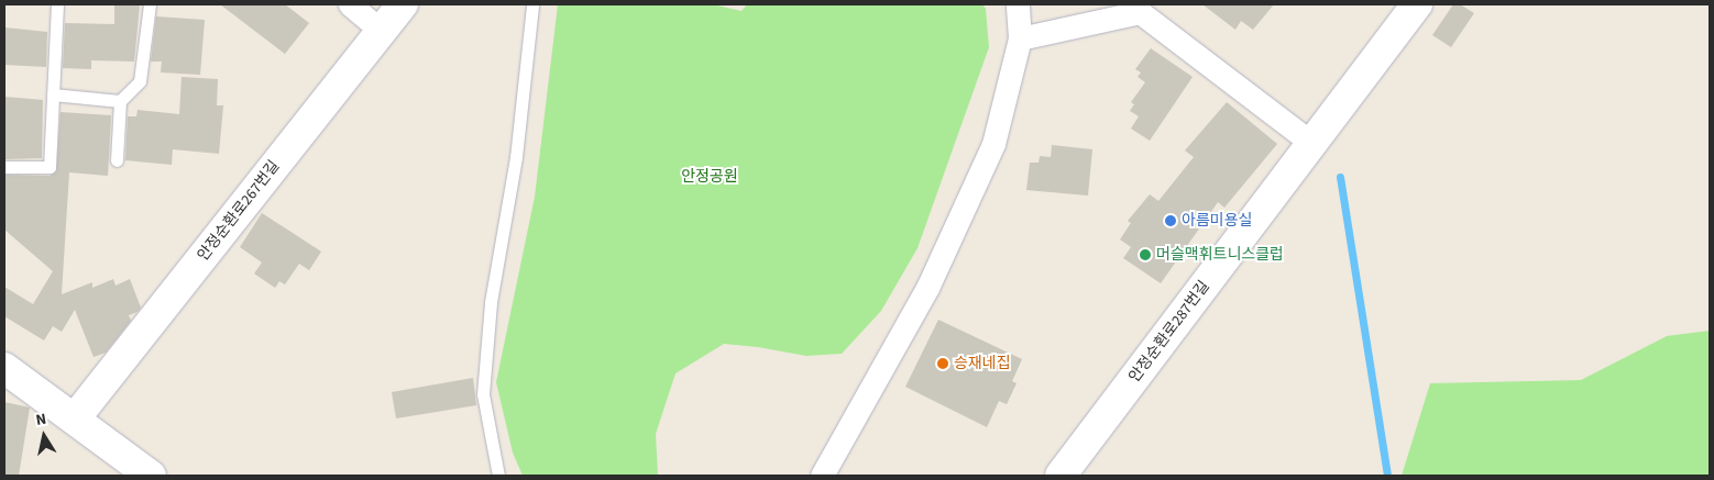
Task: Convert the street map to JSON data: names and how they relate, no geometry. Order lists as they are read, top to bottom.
{
  "streets": {
    "street": ["안정순환로267번길", "안정순환로287번길"]
  },
  "parks": ["안정공원"],
  "places": ["아름미용실", "머슬맥휘트니스클럽", "승재네집"],
  "north": "top"
}
